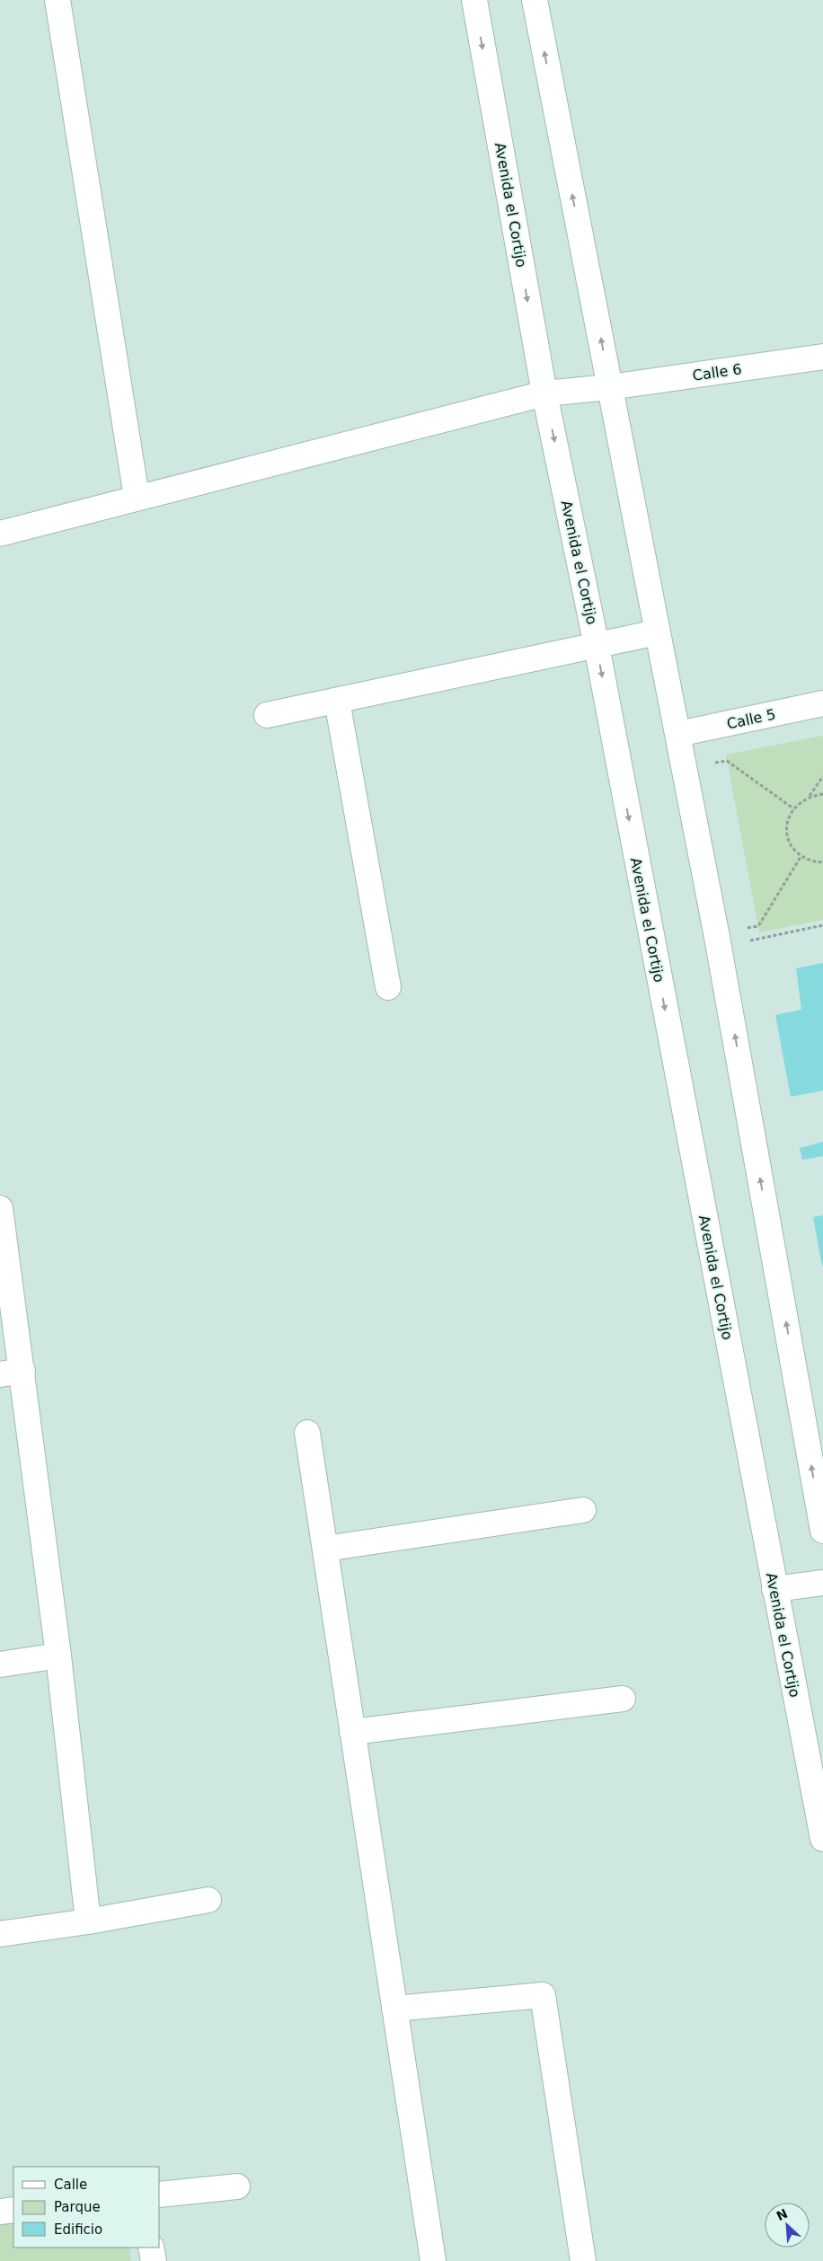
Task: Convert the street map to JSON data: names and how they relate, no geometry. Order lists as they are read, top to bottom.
{
  "streets": {
    "street": ["Avenida el Cortijo", "Calle 6", "Calle 5"]
  },
  "crossings": [
    ["Avenida el Cortijo", "Calle 6"]
  ],
  "legend": ["Calle", "Parque", "Edificio"],
  "north": "top left"
}
